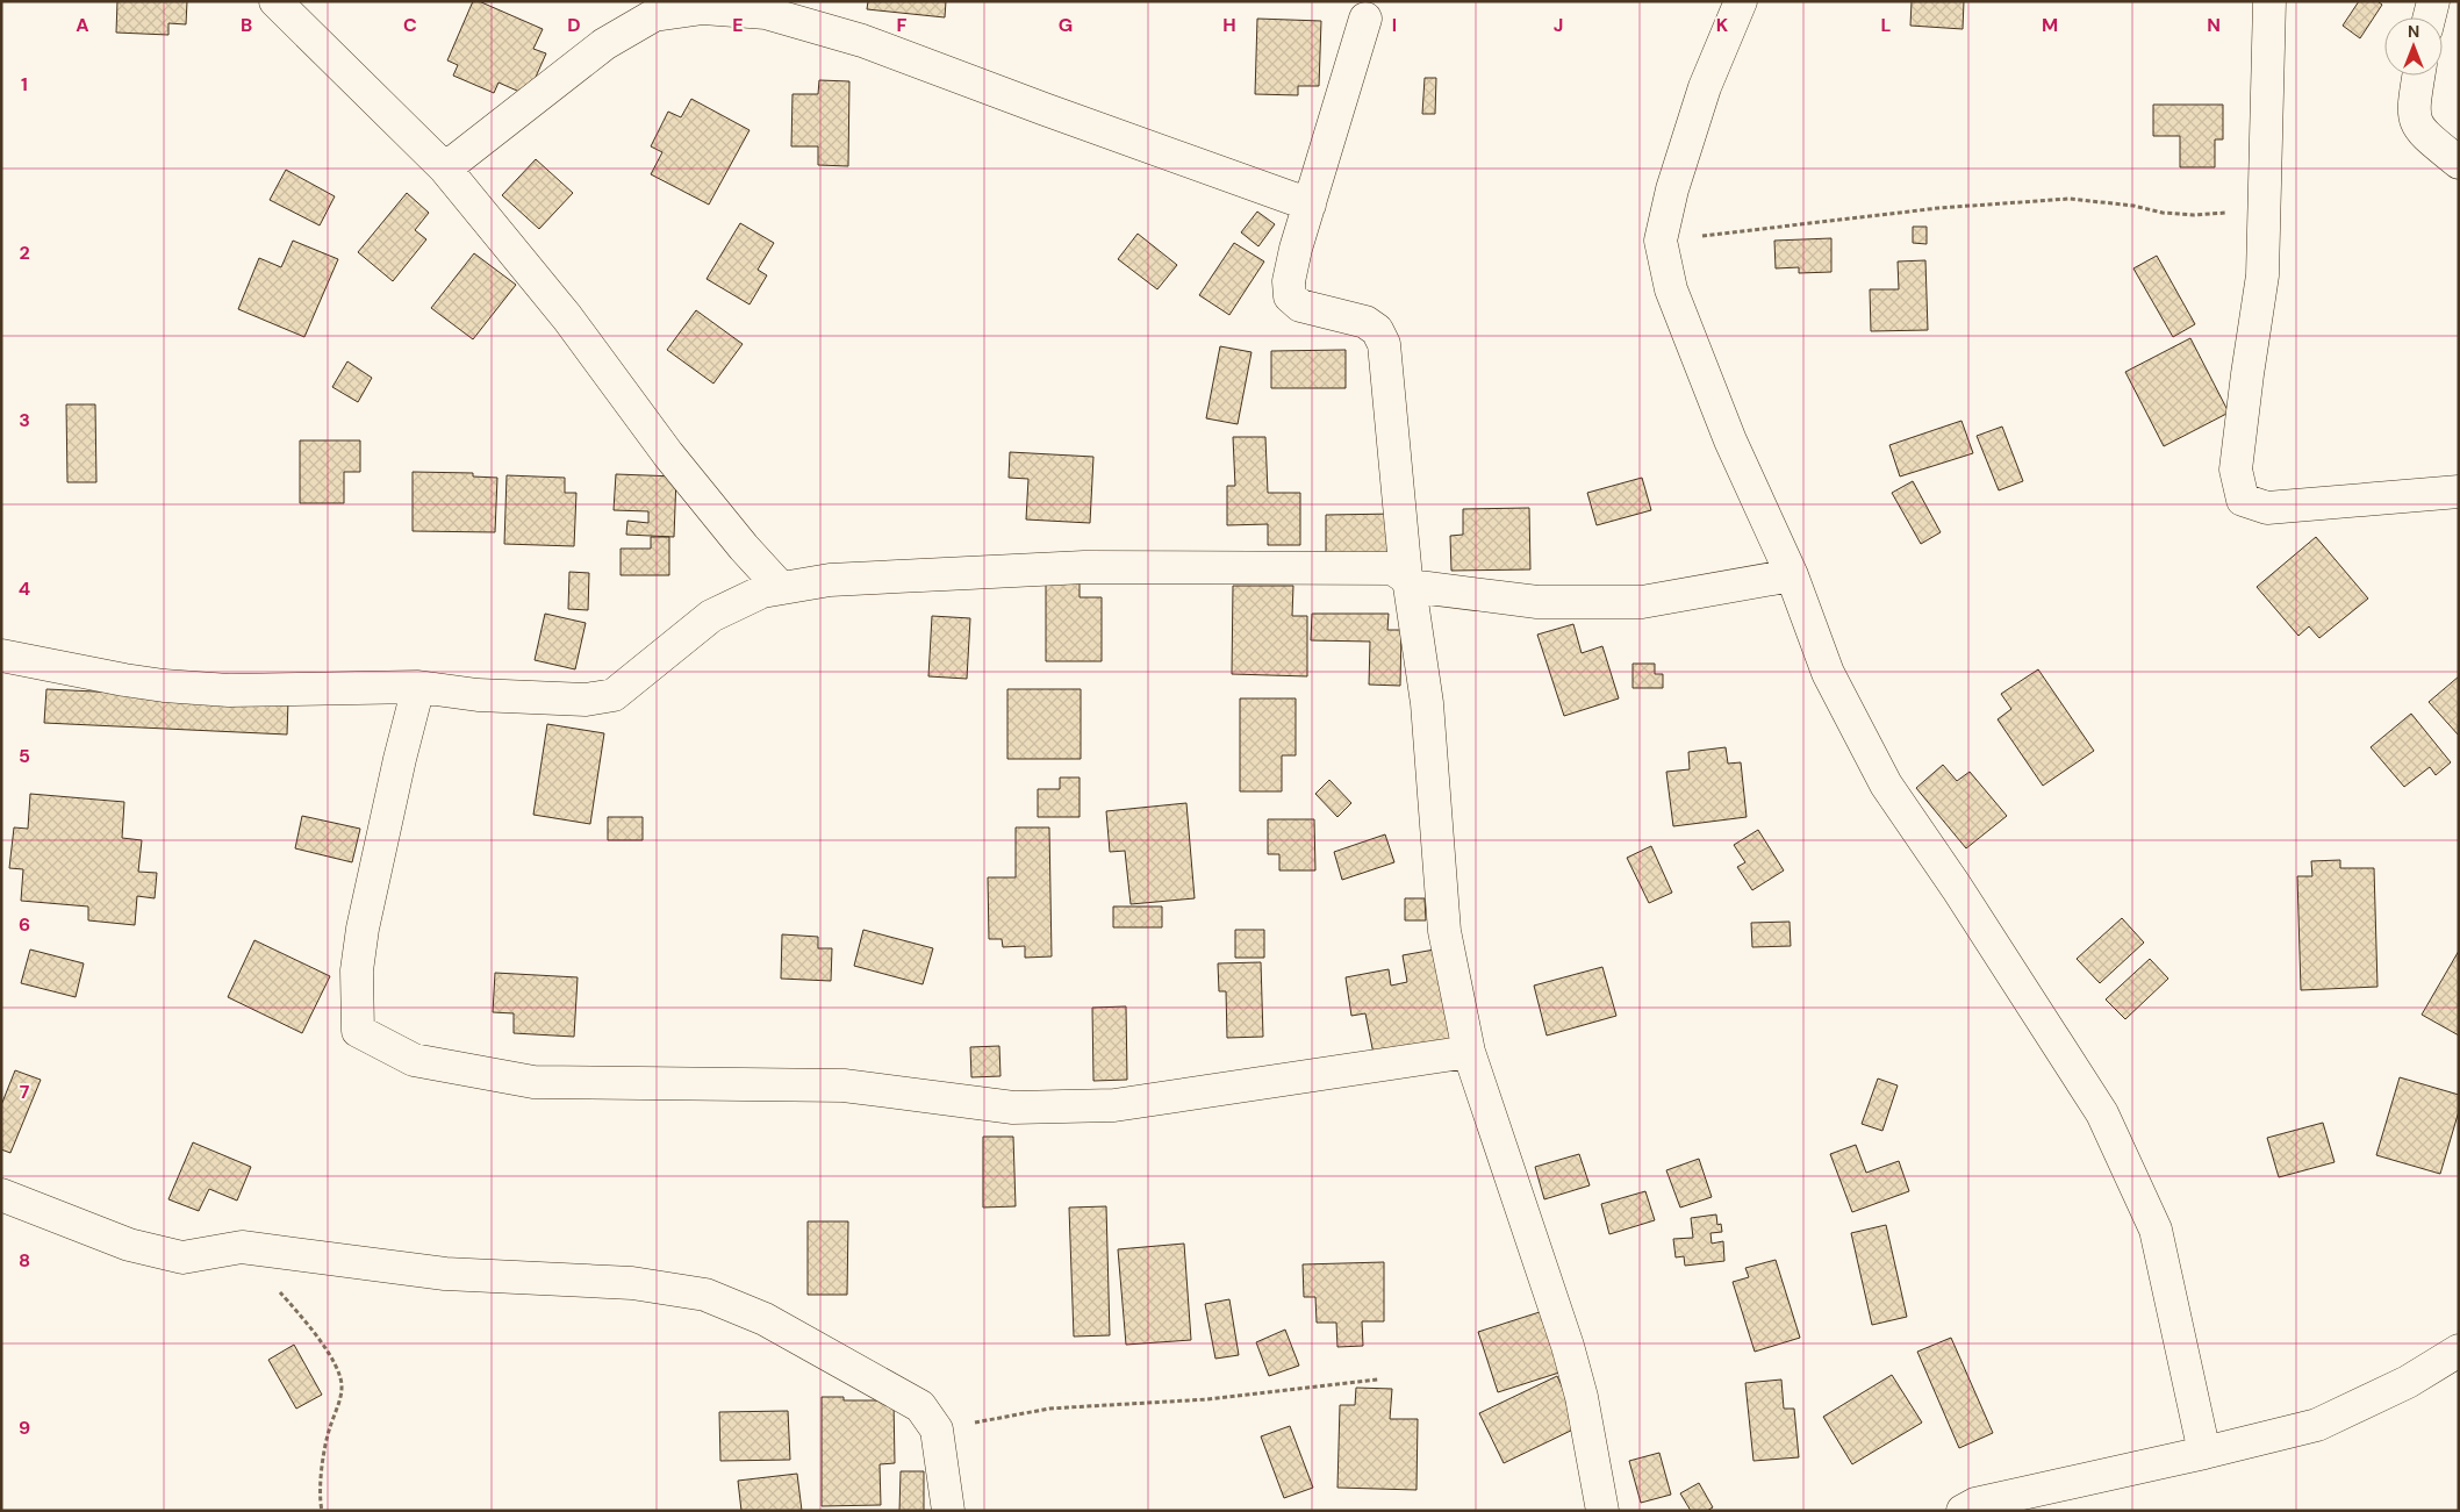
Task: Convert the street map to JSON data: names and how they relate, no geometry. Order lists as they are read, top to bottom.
{
  "north": "top",
  "grid": {
    "columns": [
      "A",
      "B",
      "C",
      "D",
      "E",
      "F",
      "G",
      "H",
      "I",
      "J",
      "K",
      "L",
      "M",
      "N"
    ],
    "rows": [
      "1",
      "2",
      "3",
      "4",
      "5",
      "6",
      "7",
      "8",
      "9"
    ]
  }
}
